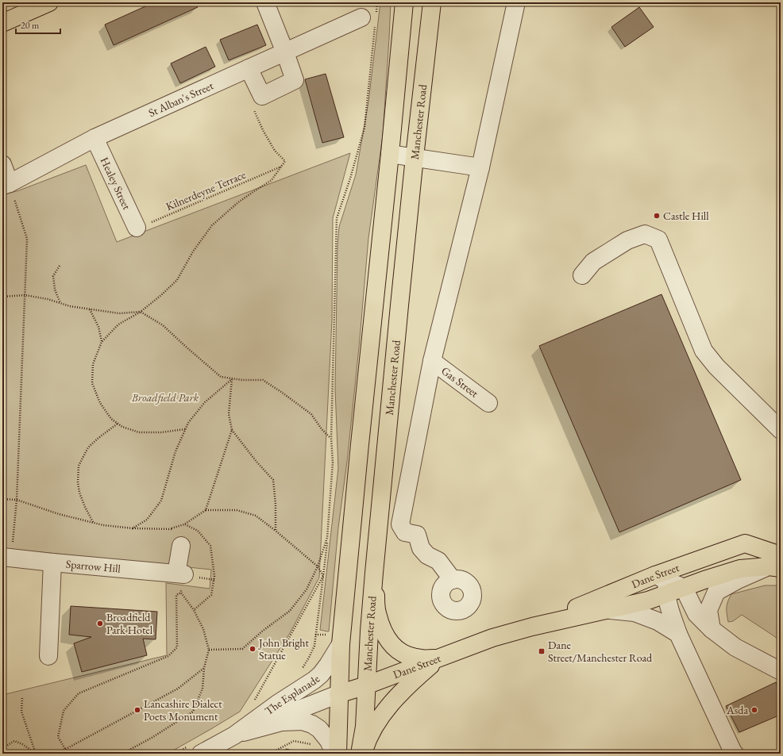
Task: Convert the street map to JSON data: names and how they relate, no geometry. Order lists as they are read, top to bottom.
{
  "streets": {
    "main road": ["Manchester Road", "Dane Street"],
    "street": [
      "St Alban's Street",
      "Healey Street",
      "Gas Street",
      "Sparrow Hill",
      "The Esplanade"
    ],
    "path": ["Kilnerdeyne Terrace"]
  },
  "crossings": [
    ["St Alban's Street", "Healey Street"],
    ["Manchester Road", "Dane Street"],
    ["Healey Street", "Kilnerdeyne Terrace"],
    ["Dane Street", "The Esplanade"]
  ],
  "parks": ["Broadfield Park"],
  "places": {
    "other": [
      "Castle Hill",
      "Broadfield Park Hotel",
      "John Bright Statue",
      "Lancashire Dialect Poets Monument",
      "Asda"
    ],
    "transit": ["Dane Street/Manchester Road"]
  },
  "scale_bar": "20 m"
}
